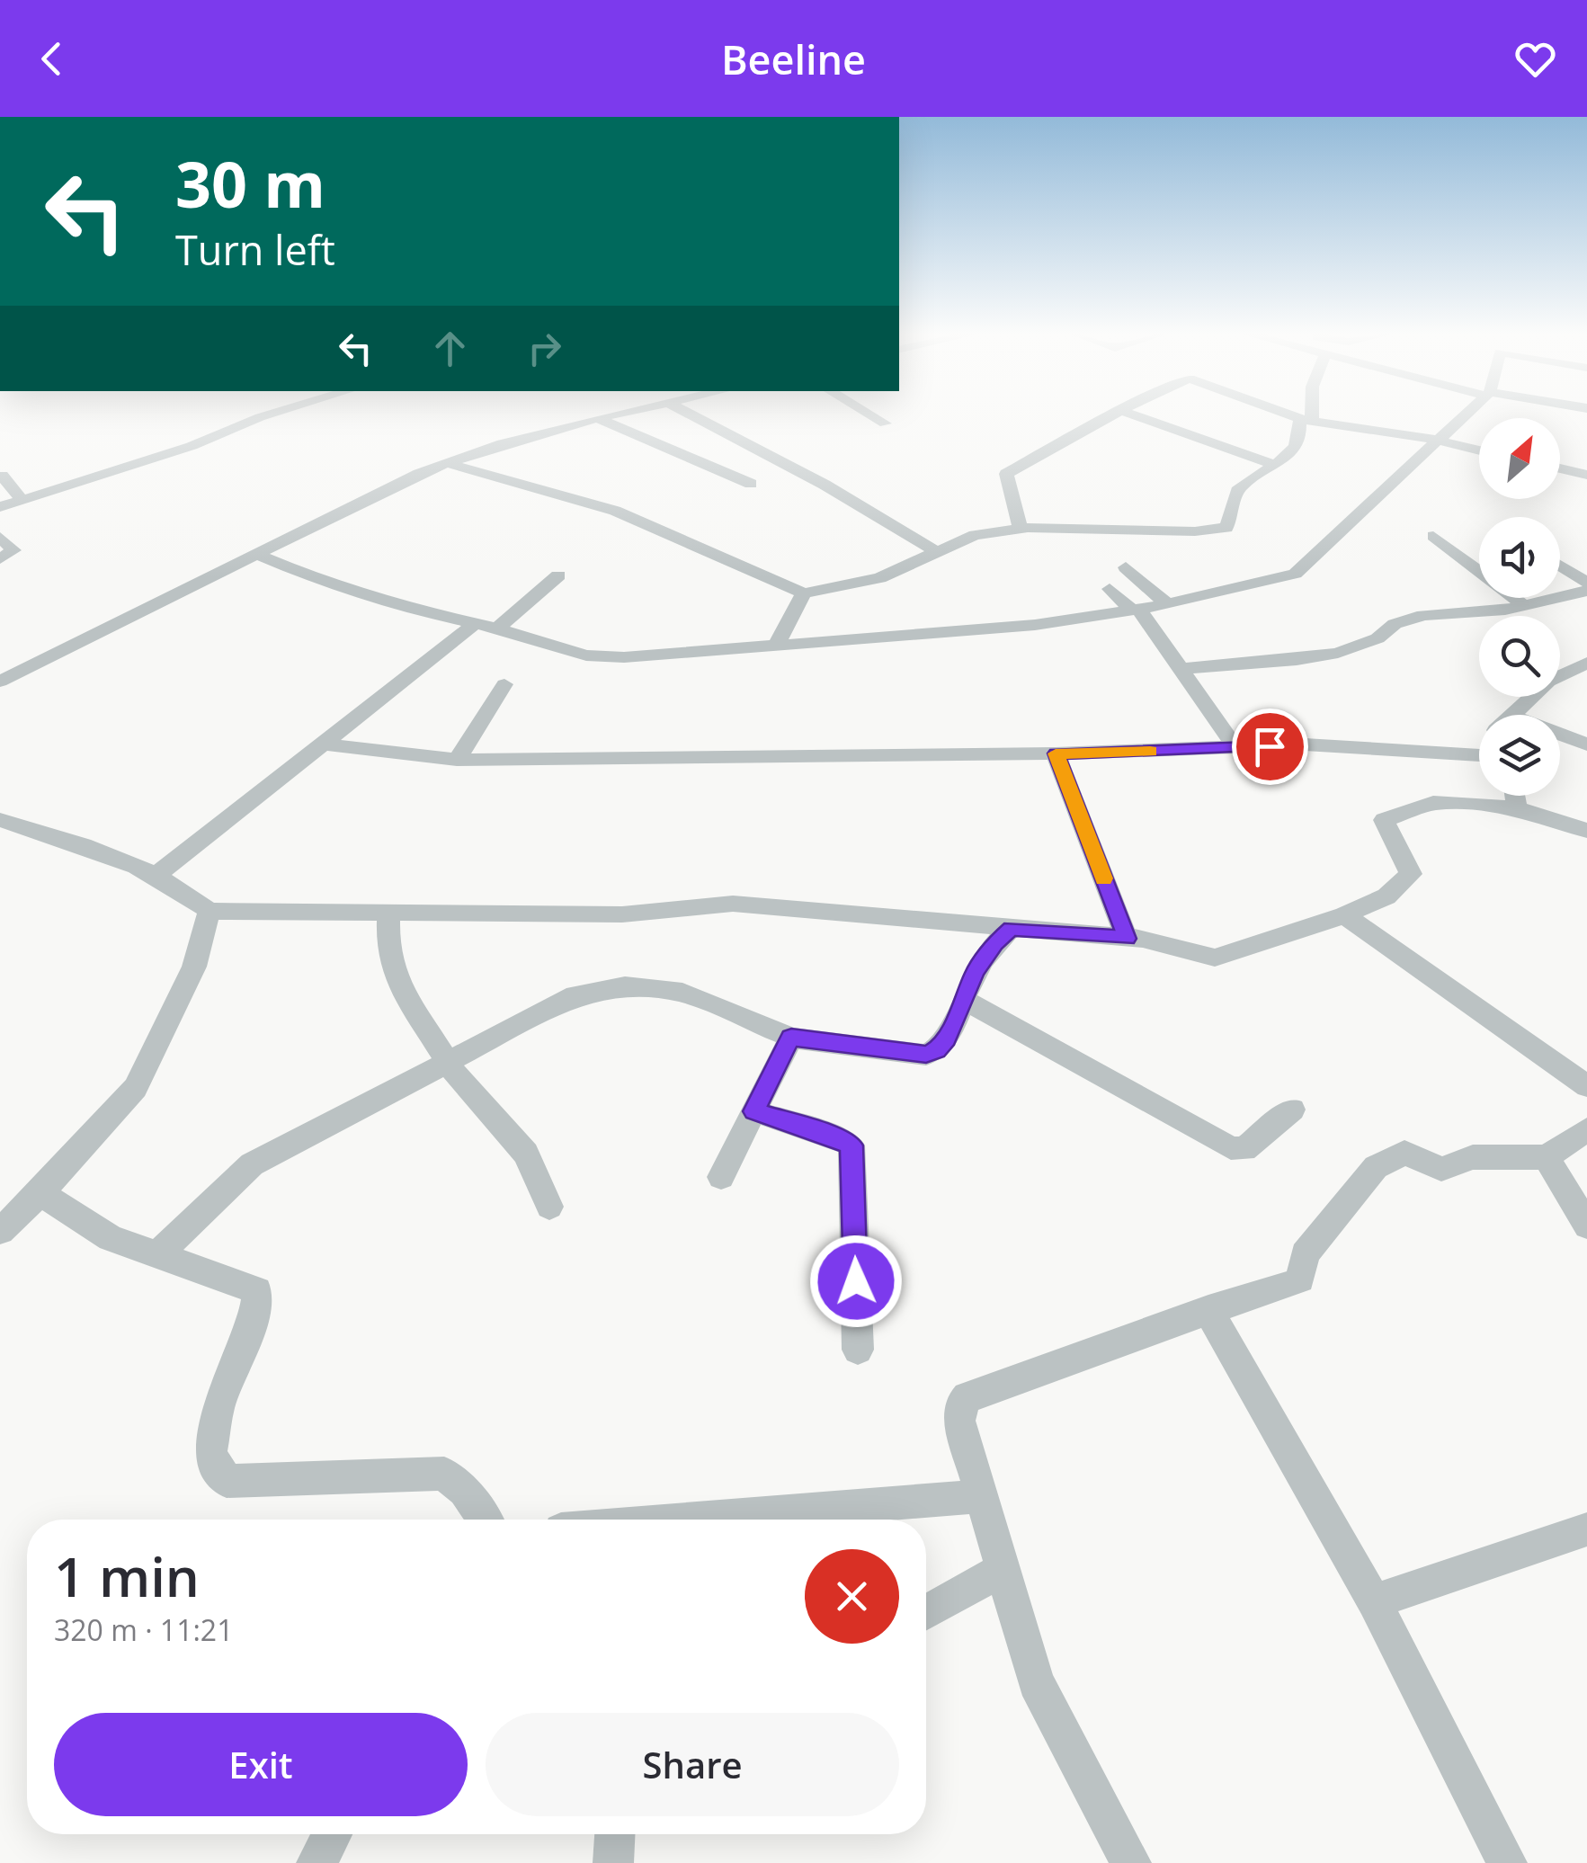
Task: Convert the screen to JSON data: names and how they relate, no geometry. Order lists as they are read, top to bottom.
{
  "north": "top right",
  "page": {
    "header": "Beeline",
    "turn": ["30 m", "Turn left"],
    "heading": ["1 min", "320 m · 11:21"],
    "buttons": ["Exit", "Share"]
  }
}
